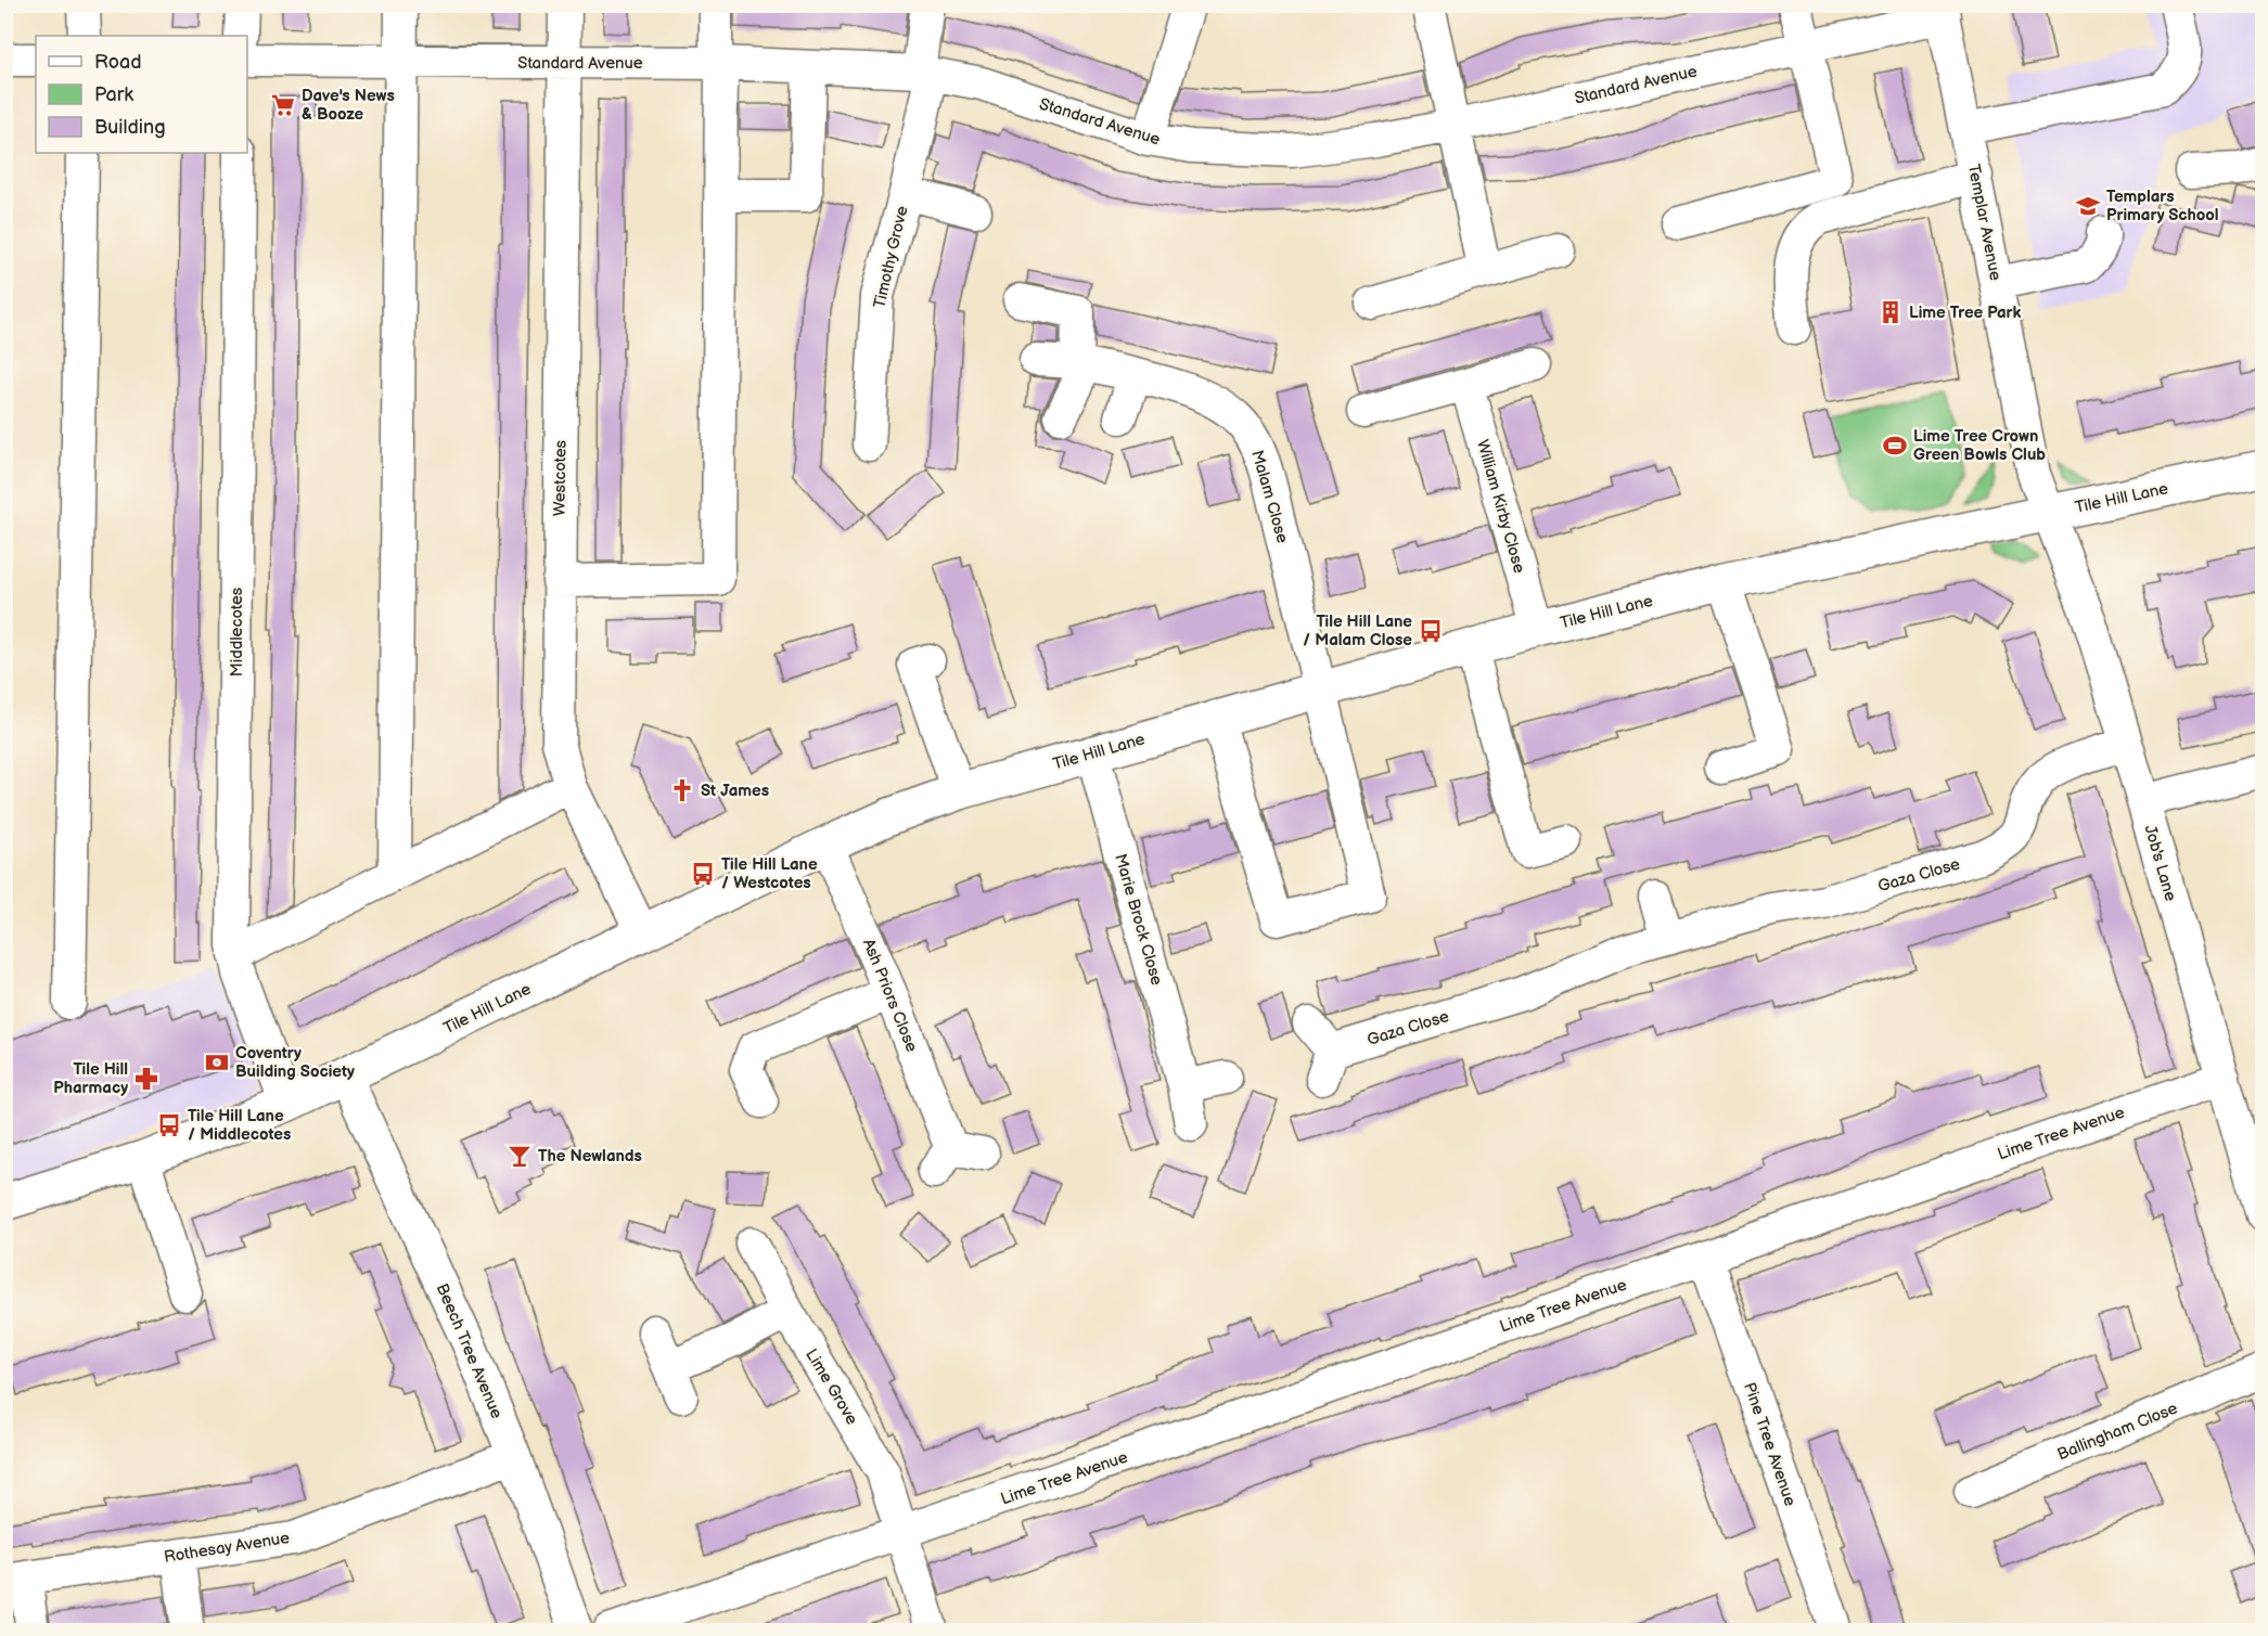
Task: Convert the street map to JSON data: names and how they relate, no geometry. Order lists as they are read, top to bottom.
{
  "streets": {
    "main road": ["Tile Hill Lane"],
    "street": [
      "Standard Avenue",
      "Templar Avenue",
      "Timothy Grove",
      "Westcotes",
      "Malam Close",
      "William Kirby Close",
      "Middlecotes",
      "Job's Lane",
      "Gaza Close",
      "Marie Brock Close",
      "Ash Priors Close",
      "Lime Tree Avenue",
      "Beech Tree Avenue",
      "Lime Grove",
      "Ballingham Close",
      "Pine Tree Avenue",
      "Rothesay Avenue"
    ]
  },
  "crossings": [
    ["Standard Avenue", "Templar Avenue"],
    ["Standard Avenue", "Timothy Grove"],
    ["Standard Avenue", "Westcotes"],
    ["Templar Avenue", "Tile Hill Lane"],
    ["Templar Avenue", "Job's Lane"],
    ["Westcotes", "Tile Hill Lane"],
    ["Malam Close", "Tile Hill Lane"],
    ["Tile Hill Lane", "William Kirby Close"],
    ["Tile Hill Lane", "Middlecotes"],
    ["Tile Hill Lane", "Job's Lane"],
    ["Tile Hill Lane", "Marie Brock Close"],
    ["Tile Hill Lane", "Ash Priors Close"],
    ["Tile Hill Lane", "Beech Tree Avenue"],
    ["Job's Lane", "Gaza Close"],
    ["Job's Lane", "Lime Tree Avenue"],
    ["Lime Tree Avenue", "Lime Grove"],
    ["Lime Tree Avenue", "Pine Tree Avenue"],
    ["Beech Tree Avenue", "Rothesay Avenue"]
  ],
  "places": {
    "supermarket": ["Dave's News & Booze"],
    "school or university": ["Templars Primary School"],
    "building": ["Lime Tree Park"],
    "sports": ["Lime Tree Crown Green Bowls Club"],
    "bus stop": ["Tile Hill Lane / Malam Close", "Tile Hill Lane / Westcotes", "Tile Hill Lane / Middlecotes"],
    "church": ["St James"],
    "bank": ["Coventry Building Society"],
    "pharmacy": ["Tile Hill Pharmacy"],
    "bar": ["The Newlands"]
  },
  "legend": ["Road", "Park", "Building"]
}
